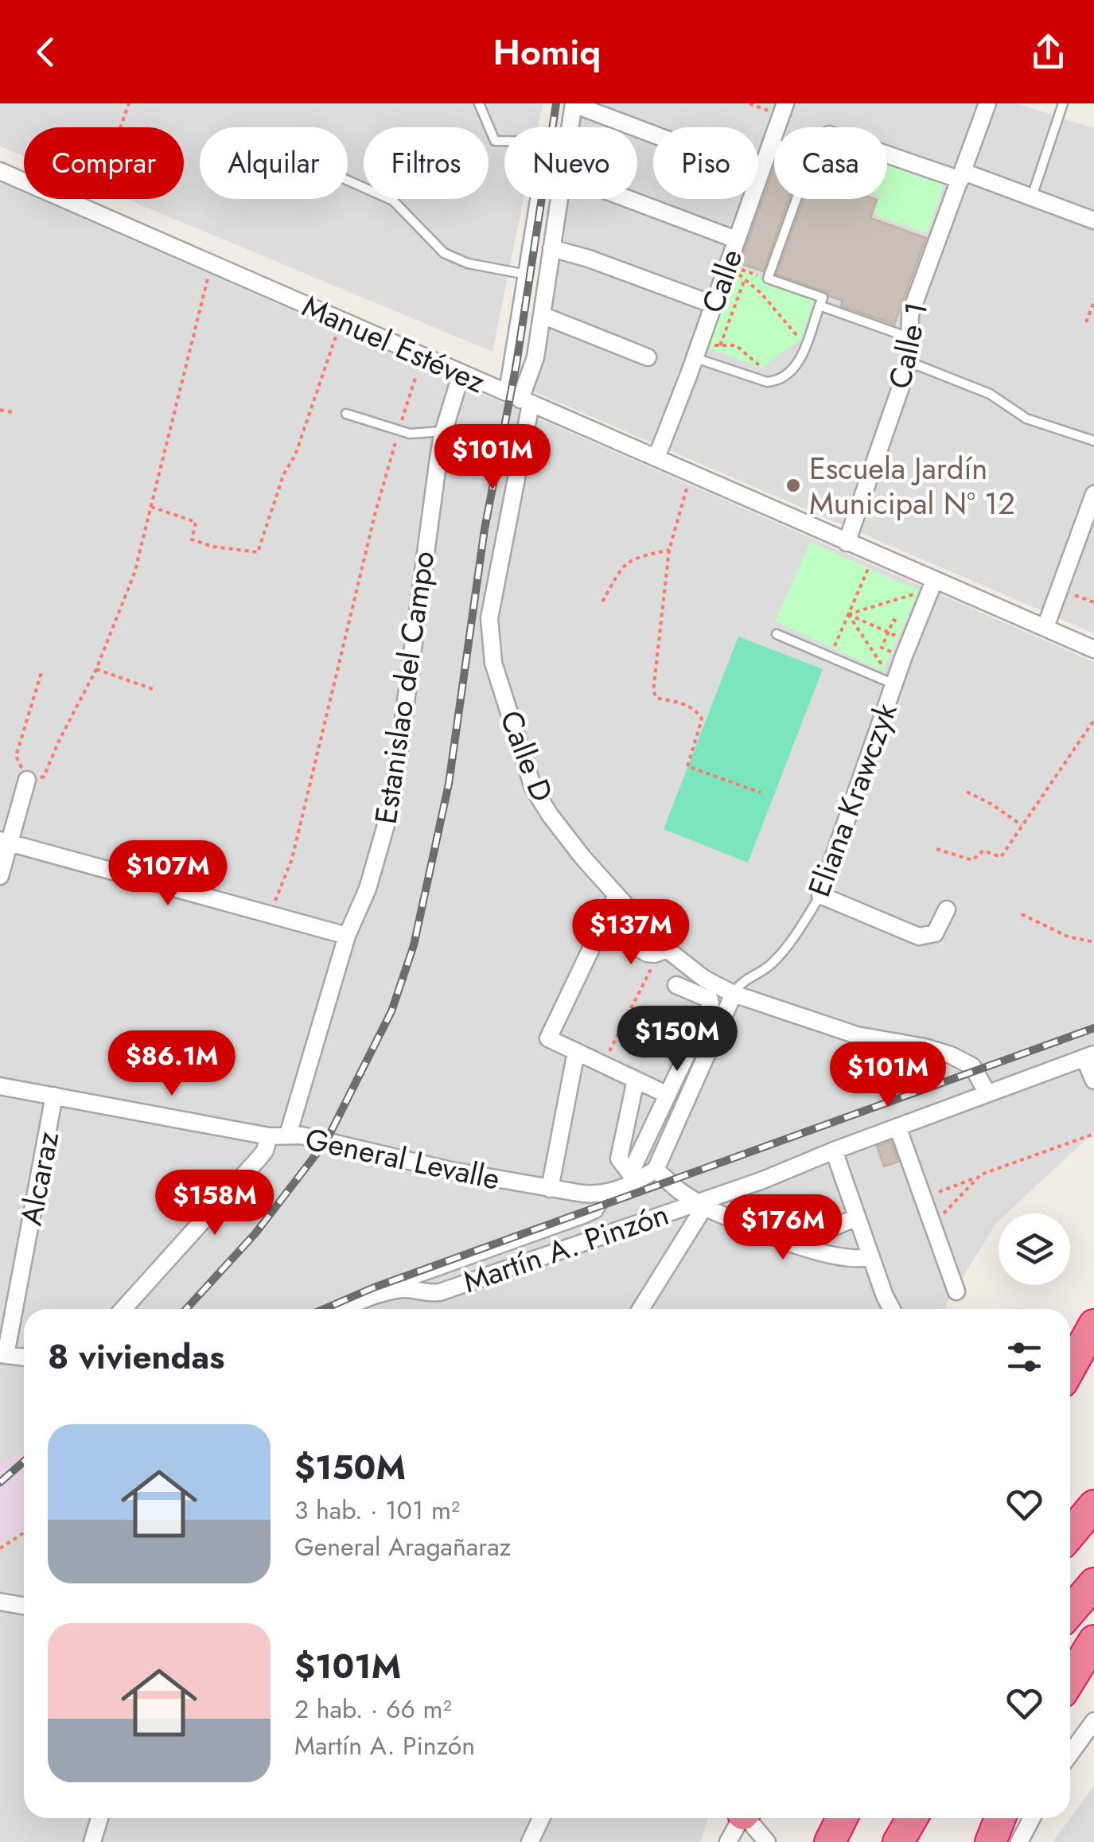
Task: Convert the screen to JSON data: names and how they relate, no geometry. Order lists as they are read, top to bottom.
{
  "streets": {
    "street": [
      "Calle",
      "Manuel Estévez",
      "Calle 1",
      "Estanislao del Campo",
      "Calle D",
      "Eliana Krawczyk",
      "General Levalle",
      "Alcaraz",
      "Martín A. Pinzón"
    ]
  },
  "crossings": [
    ["Calle", "Manuel Estévez"],
    ["Manuel Estévez", "Calle 1"],
    ["Manuel Estévez", "Estanislao del Campo"],
    ["Manuel Estévez", "Calle D"],
    ["Manuel Estévez", "Eliana Krawczyk"],
    ["Estanislao del Campo", "General Levalle"],
    ["Calle D", "Eliana Krawczyk"],
    ["Calle D", "Martín A. Pinzón"],
    ["General Levalle", "Alcaraz"]
  ],
  "places": ["Escuela Jardín Municipal Nº 12"],
  "page": {
    "header": "Homiq",
    "chip": [
      "Comprar",
      "Alquilar",
      "Filtros",
      "Nuevo",
      "Piso",
      "Casa"
    ],
    "price": [
      "$101M",
      "$107M",
      "$137M",
      "$150M",
      "$86.1M",
      "$101M",
      "$158M",
      "$176M"
    ],
    "heading": "8 viviendas",
    "list": [
      {
        "name": "$150M",
        "note": "3 hab. · 101 m² · General Aragañaraz"
      },
      {
        "name": "$101M",
        "note": "2 hab. · 66 m² · Martín A. Pinzón"
      }
    ]
  }
}
